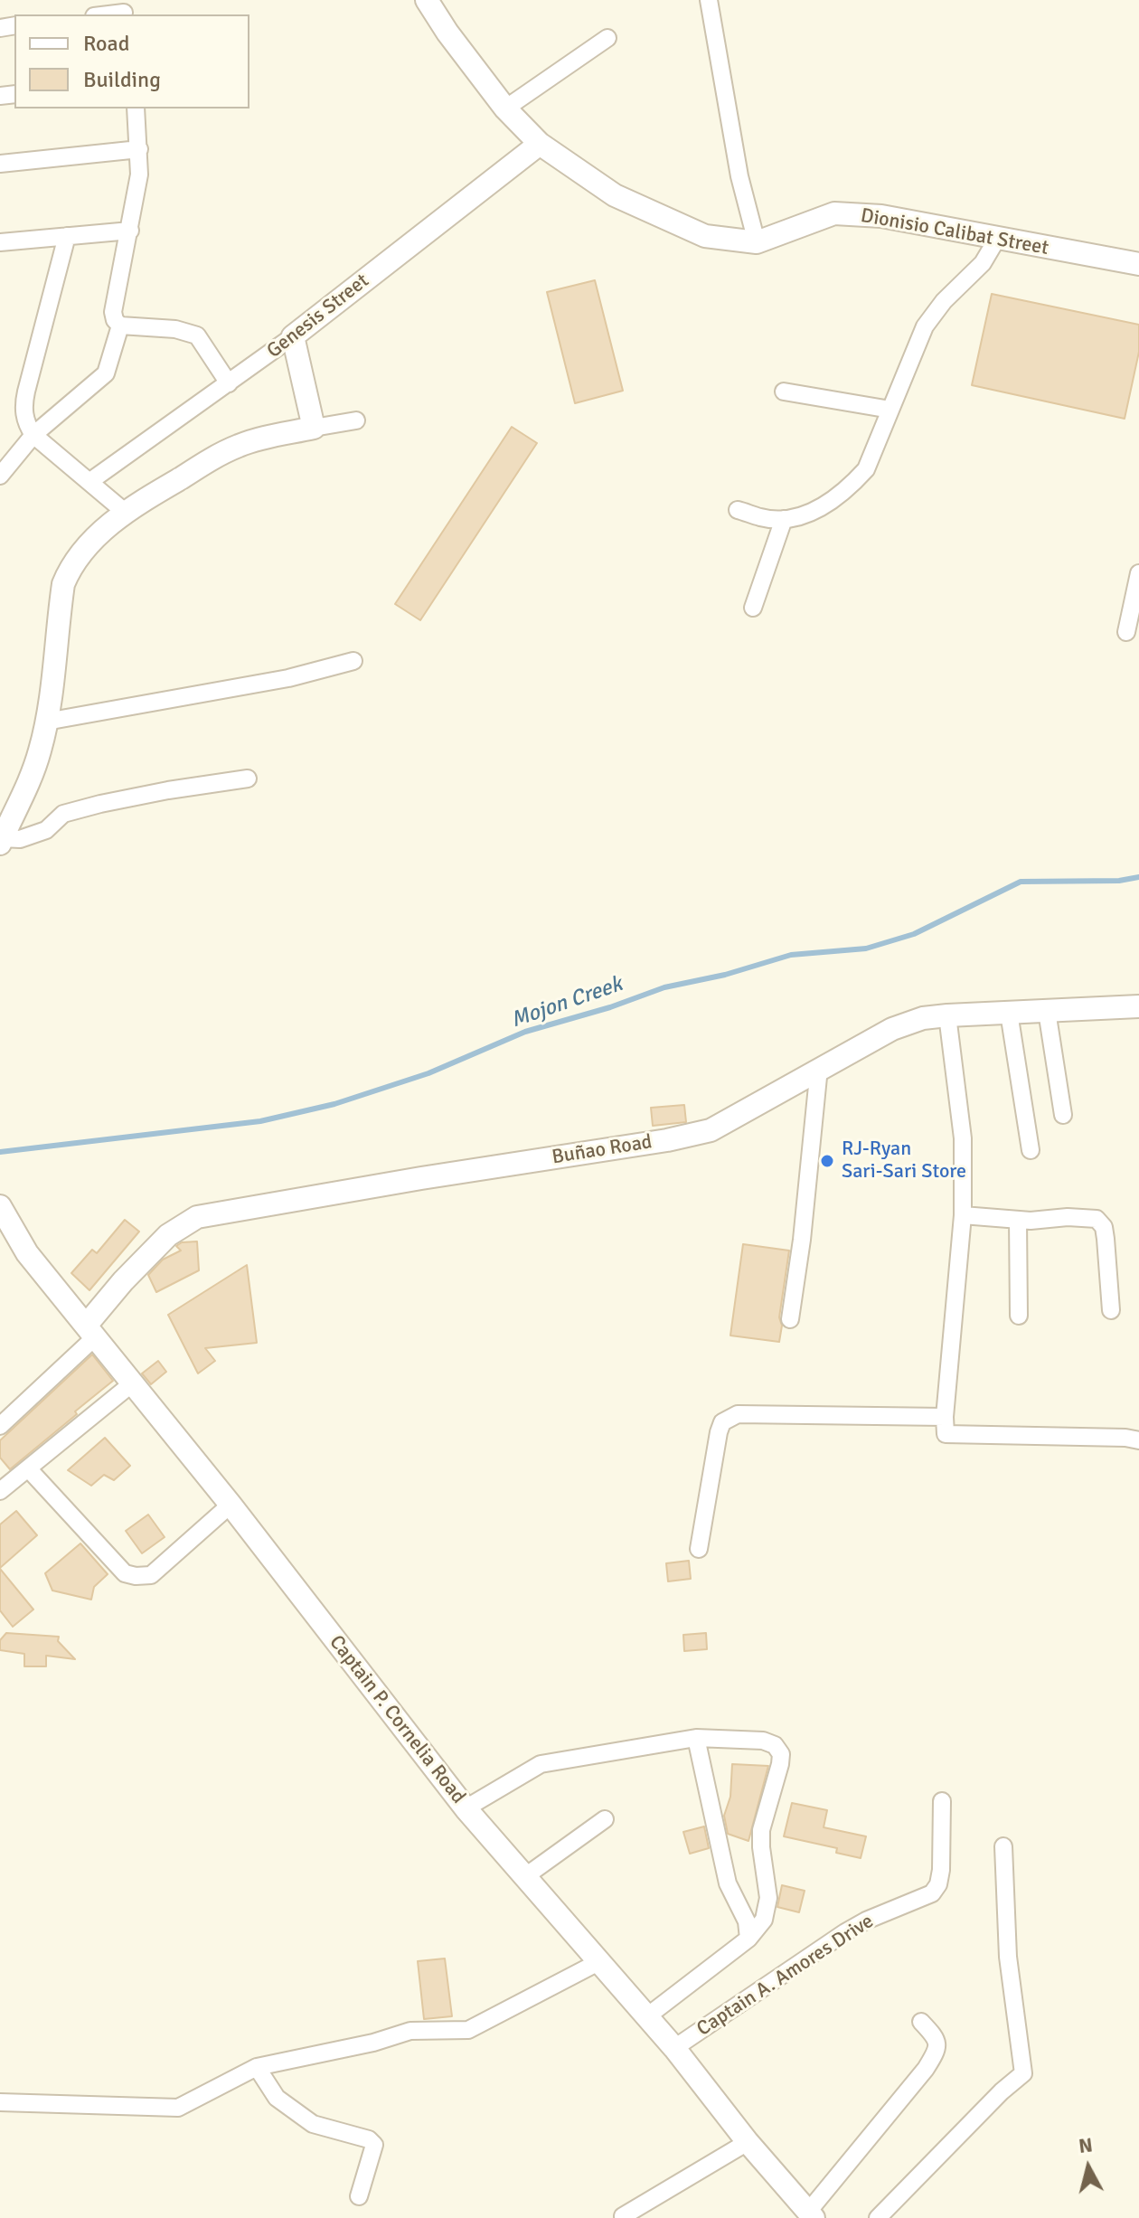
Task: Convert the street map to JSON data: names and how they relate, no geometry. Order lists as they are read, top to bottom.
{
  "streets": {
    "street": [
      "Dionisio Calibat Street",
      "Genesis Street",
      "Buñao Road",
      "Captain P. Cornelia Road",
      "Captain A. Amores Drive"
    ]
  },
  "crossings": [
    ["Dionisio Calibat Street", "Genesis Street"],
    ["Buñao Road", "Captain P. Cornelia Road"],
    ["Captain P. Cornelia Road", "Captain A. Amores Drive"]
  ],
  "water": ["Mojon Creek"],
  "places": ["RJ-Ryan Sari-Sari Store"],
  "legend": ["Road", "Building"],
  "north": "top"
}
